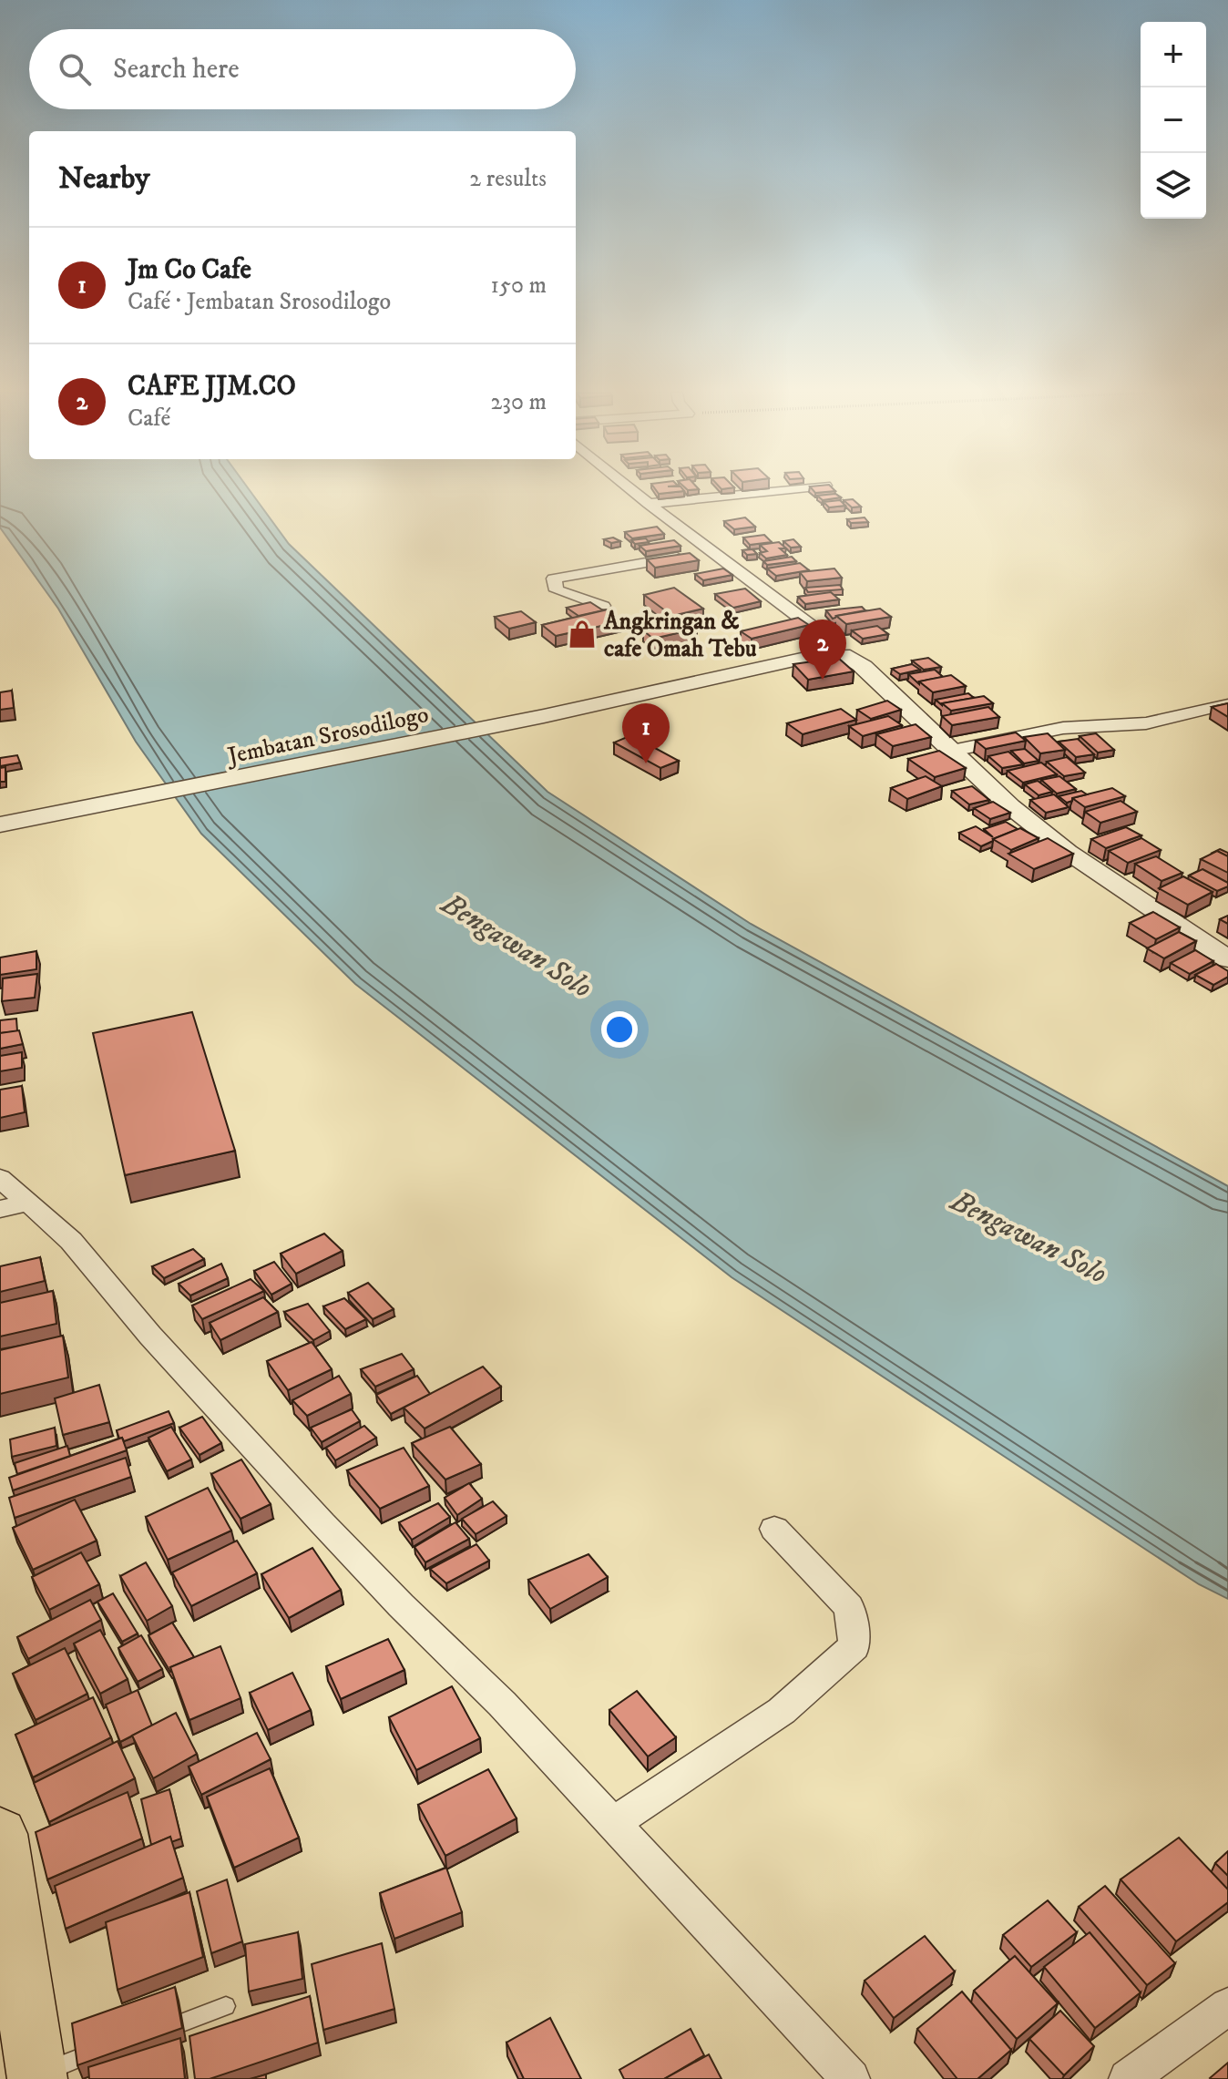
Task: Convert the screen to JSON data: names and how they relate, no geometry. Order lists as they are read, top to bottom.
{
  "streets": {
    "street": ["Jembatan Srosodilogo"]
  },
  "water": ["Bengawan Solo"],
  "places": {
    "shop": ["Angkringan & cafe Omah Tebu"]
  },
  "page": {
    "map_buttons": ["+", "−"],
    "search": "Search here",
    "heading": ["Nearby", "2 results"],
    "list": [
      {
        "mark": "1",
        "name": "Jm Co Cafe",
        "note": "Café · Jembatan Srosodilogo",
        "value": "150 m"
      },
      {
        "mark": "2",
        "name": "CAFE JJM.CO",
        "note": "Café",
        "value": "230 m"
      }
    ],
    "pins": ["2", "1"]
  }
}
